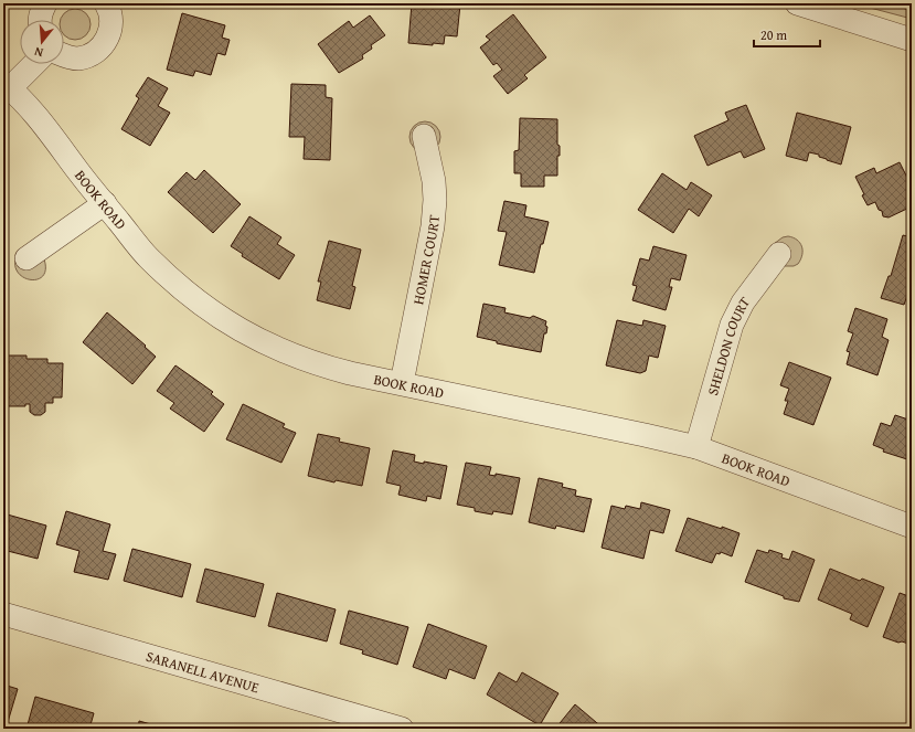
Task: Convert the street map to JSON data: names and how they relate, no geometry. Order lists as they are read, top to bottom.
{
  "streets": {
    "street": [
      "BOOK ROAD",
      "HOMER COURT",
      "SHELDON COURT",
      "SARANELL AVENUE"
    ]
  },
  "crossings": [
    ["BOOK ROAD", "HOMER COURT"],
    ["BOOK ROAD", "SHELDON COURT"]
  ],
  "scale_bar": "20 m",
  "north": "bottom"
}
